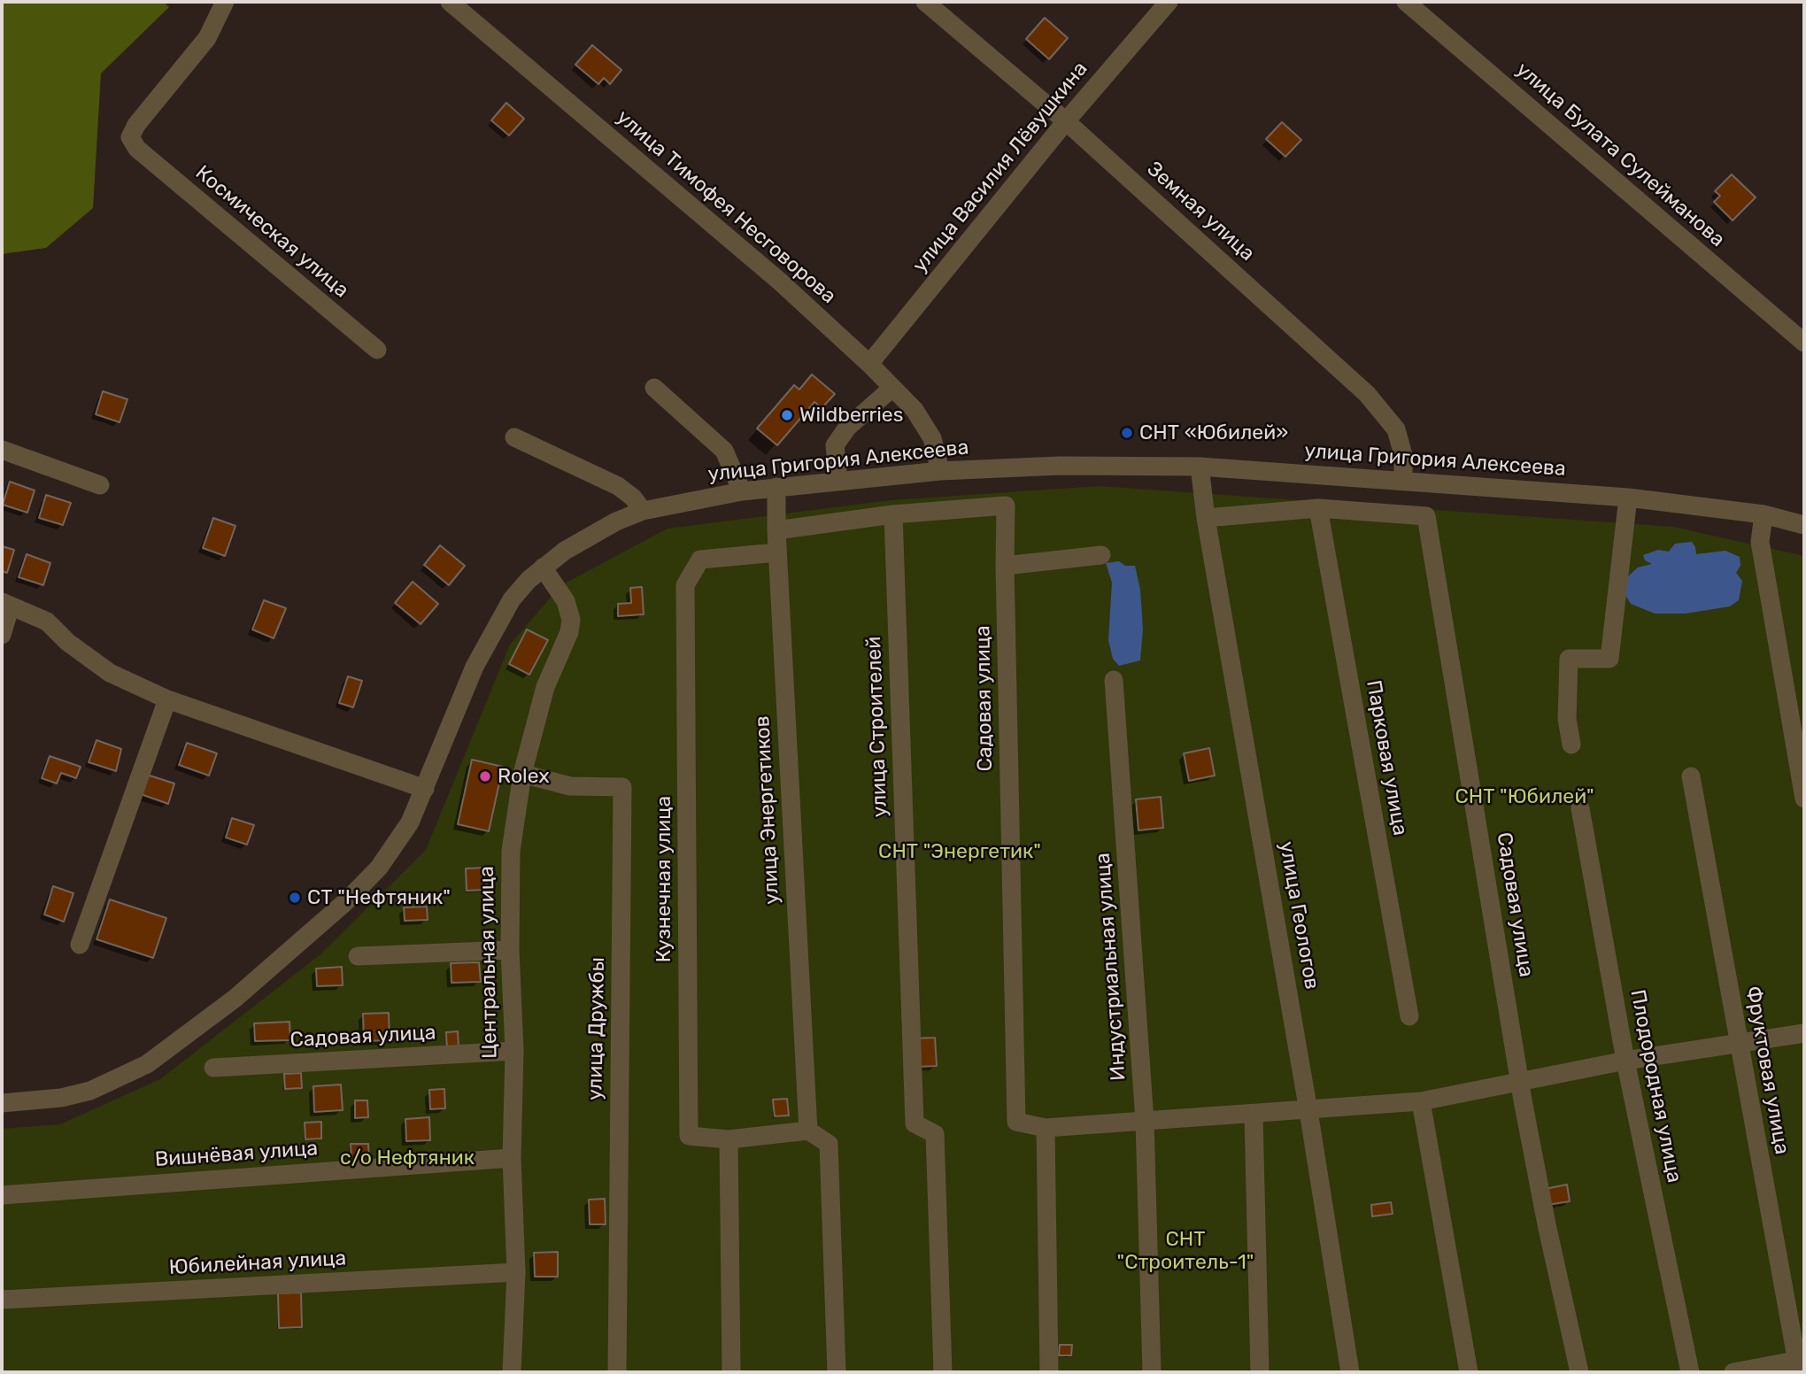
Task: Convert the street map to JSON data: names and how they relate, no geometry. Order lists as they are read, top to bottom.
{
  "streets": {
    "street": [
      "улица Булата Сулейманова",
      "улица Василия Лёвушкина",
      "улица Тимофея Несговорова",
      "Земная улица",
      "Космическая улица",
      "улица Григория Алексеева",
      "Садовая улица",
      "улица Строителей",
      "Парковая улица",
      "улица Энергетиков",
      "Кузнечная улица",
      "улица Геологов",
      "Центральная улица",
      "Индустриальная улица",
      "улица Дружбы",
      "Фруктовая улица",
      "Плодородная улица",
      "Вишнёвая улица",
      "Юбилейная улица"
    ]
  },
  "crossings": [
    ["улица Василия Лёвушкина", "улица Тимофея Несговорова"],
    ["улица Василия Лёвушкина", "Земная улица"],
    ["улица Тимофея Несговорова", "улица Григория Алексеева"],
    ["Земная улица", "улица Григория Алексеева"],
    ["улица Григория Алексеева", "улица Энергетиков"],
    ["улица Григория Алексеева", "улица Геологов"],
    ["улица Григория Алексеева", "Центральная улица"],
    ["Садовая улица", "улица Строителей"],
    ["Садовая улица", "Парковая улица"],
    ["Садовая улица", "улица Энергетиков"],
    ["Садовая улица", "улица Геологов"],
    ["Садовая улица", "Центральная улица"],
    ["улица Энергетиков", "Кузнечная улица"],
    ["Центральная улица", "улица Дружбы"],
    ["Центральная улица", "Вишнёвая улица"],
    ["Центральная улица", "Юбилейная улица"]
  ],
  "parks": [
    "СНТ \"Юбилей\"",
    "СНТ \"Энергетик\"",
    "с/о Нефтяник",
    "СНТ \"Строитель-1\""
  ],
  "places": [
    "Wildberries",
    "СНТ «Юбилей»",
    "Rolex",
    "СТ \"Нефтяник\""
  ]
}
